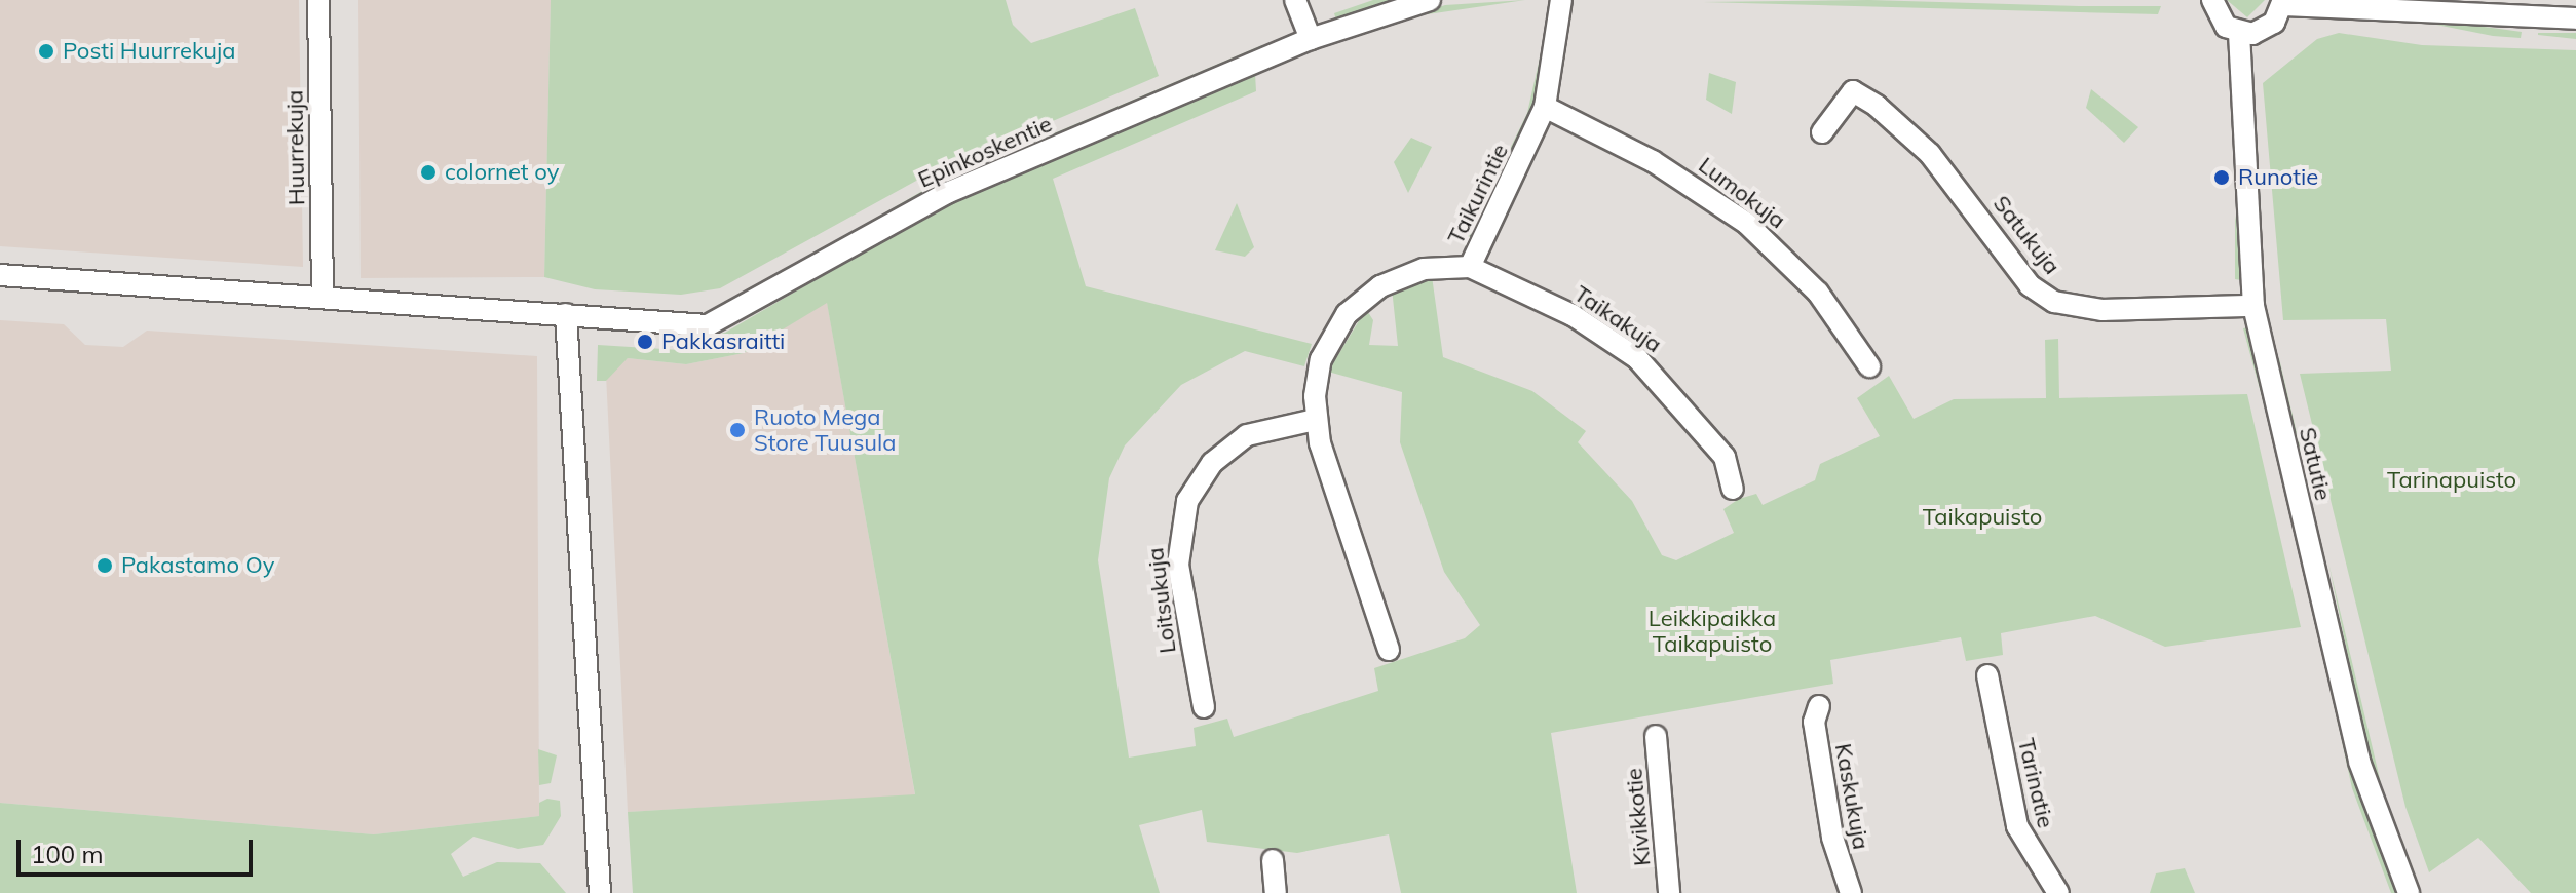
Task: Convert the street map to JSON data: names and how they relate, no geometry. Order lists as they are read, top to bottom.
{
  "streets": {
    "street": [
      "Huurrekuja",
      "Epinkoskentie",
      "Lumokuja",
      "Taikurintie",
      "Satukuja",
      "Taikakuja",
      "Satutie",
      "Loitsukuja",
      "Tarinatie",
      "Kaskukuja",
      "Kivikkotie"
    ]
  },
  "crossings": [
    ["Lumokuja", "Taikurintie"],
    ["Taikurintie", "Taikakuja"],
    ["Taikurintie", "Loitsukuja"],
    ["Satukuja", "Satutie"]
  ],
  "parks": ["Tarinapuisto", "Taikapuisto", "Leikkipaikka Taikapuisto"],
  "places": [
    "Posti Huurrekuja",
    "colornet oy",
    "Runotie",
    "Pakkasraitti",
    "Ruoto Mega Store Tuusula",
    "Pakastamo Oy"
  ],
  "scale_bar": "100 m"
}
